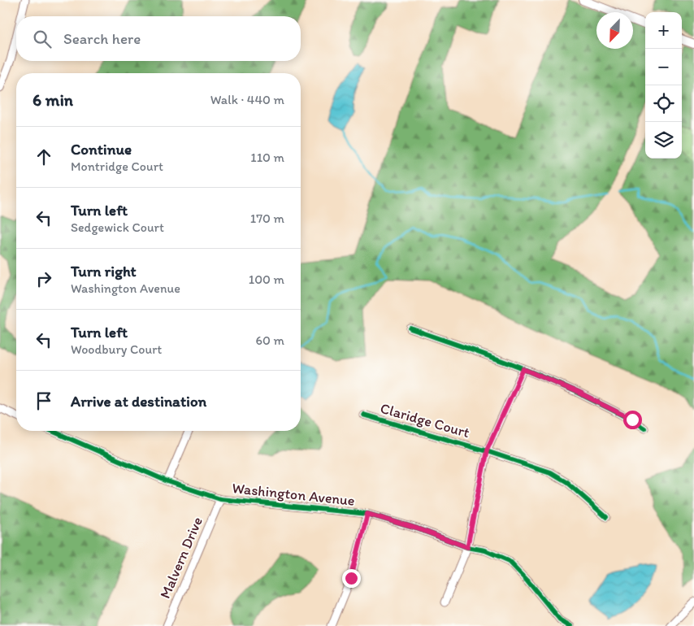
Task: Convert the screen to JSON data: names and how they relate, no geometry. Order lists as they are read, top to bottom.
{
  "streets": {
    "street": ["Claridge Court", "Washington Avenue", "Malvern Drive"]
  },
  "crossings": [
    ["Washington Avenue", "Malvern Drive"]
  ],
  "north": "bottom left",
  "page": {
    "map_buttons": ["+", "−"],
    "search": "Search here",
    "heading": ["6 min", "Walk · 440 m"],
    "list": [
      ["Continue", "Montridge Court", "110 m"],
      ["Turn left", "Sedgewick Court", "170 m"],
      ["Turn right", "Washington Avenue", "100 m"],
      ["Turn left", "Woodbury Court", "60 m"],
      "Arrive at destination"
    ]
  }
}
